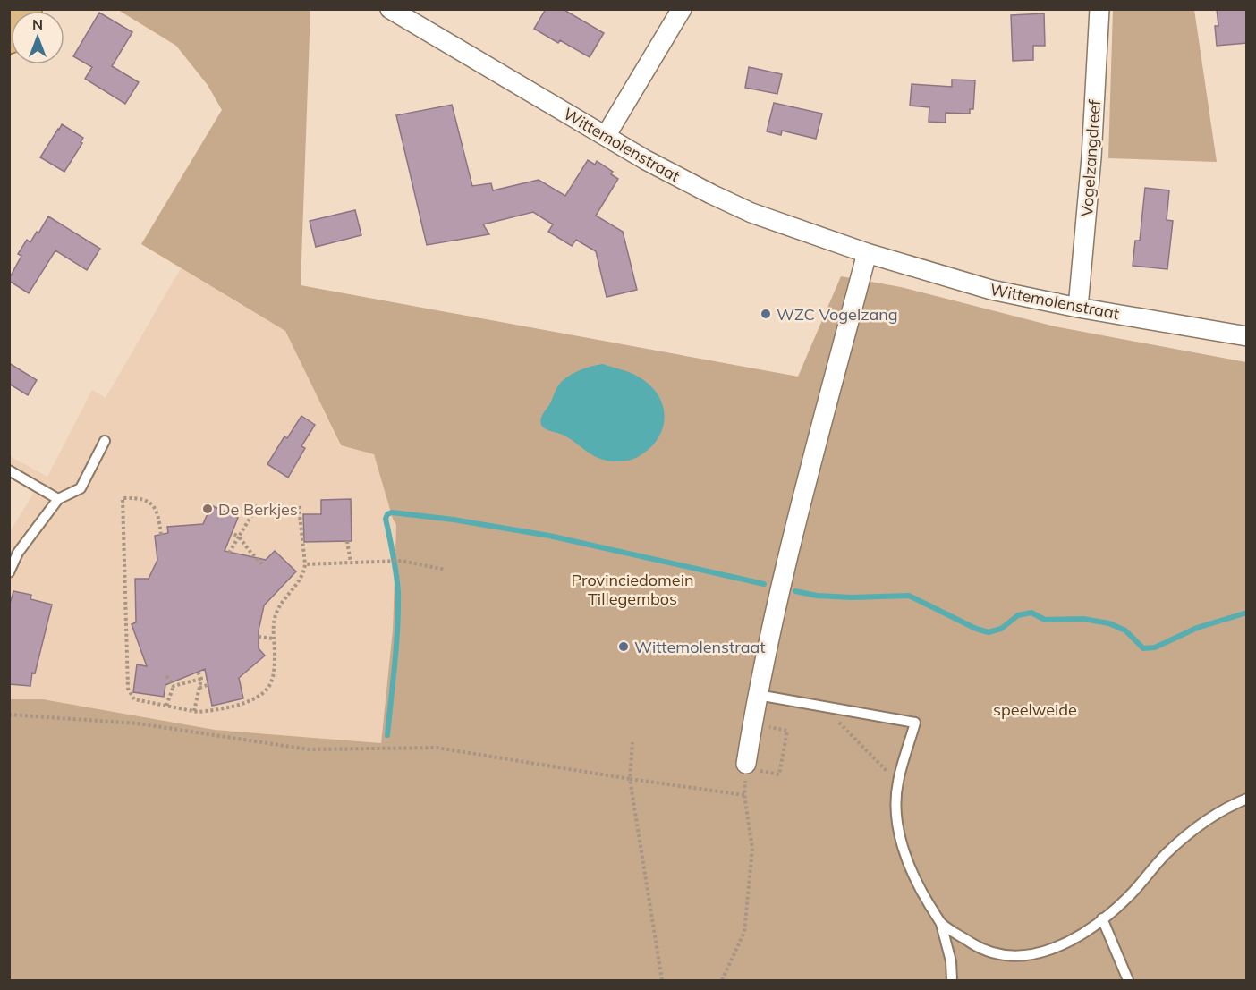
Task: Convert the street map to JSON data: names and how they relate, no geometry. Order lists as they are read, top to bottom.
{
  "streets": {
    "street": ["Wittemolenstraat", "Vogelzangdreef"]
  },
  "crossings": [
    ["Wittemolenstraat", "Vogelzangdreef"]
  ],
  "parks": ["Provinciedomein Tillegembos", "speelweide"],
  "places": ["WZC Vogelzang", "De Berkjes", "Wittemolenstraat"],
  "north": "top"
}
